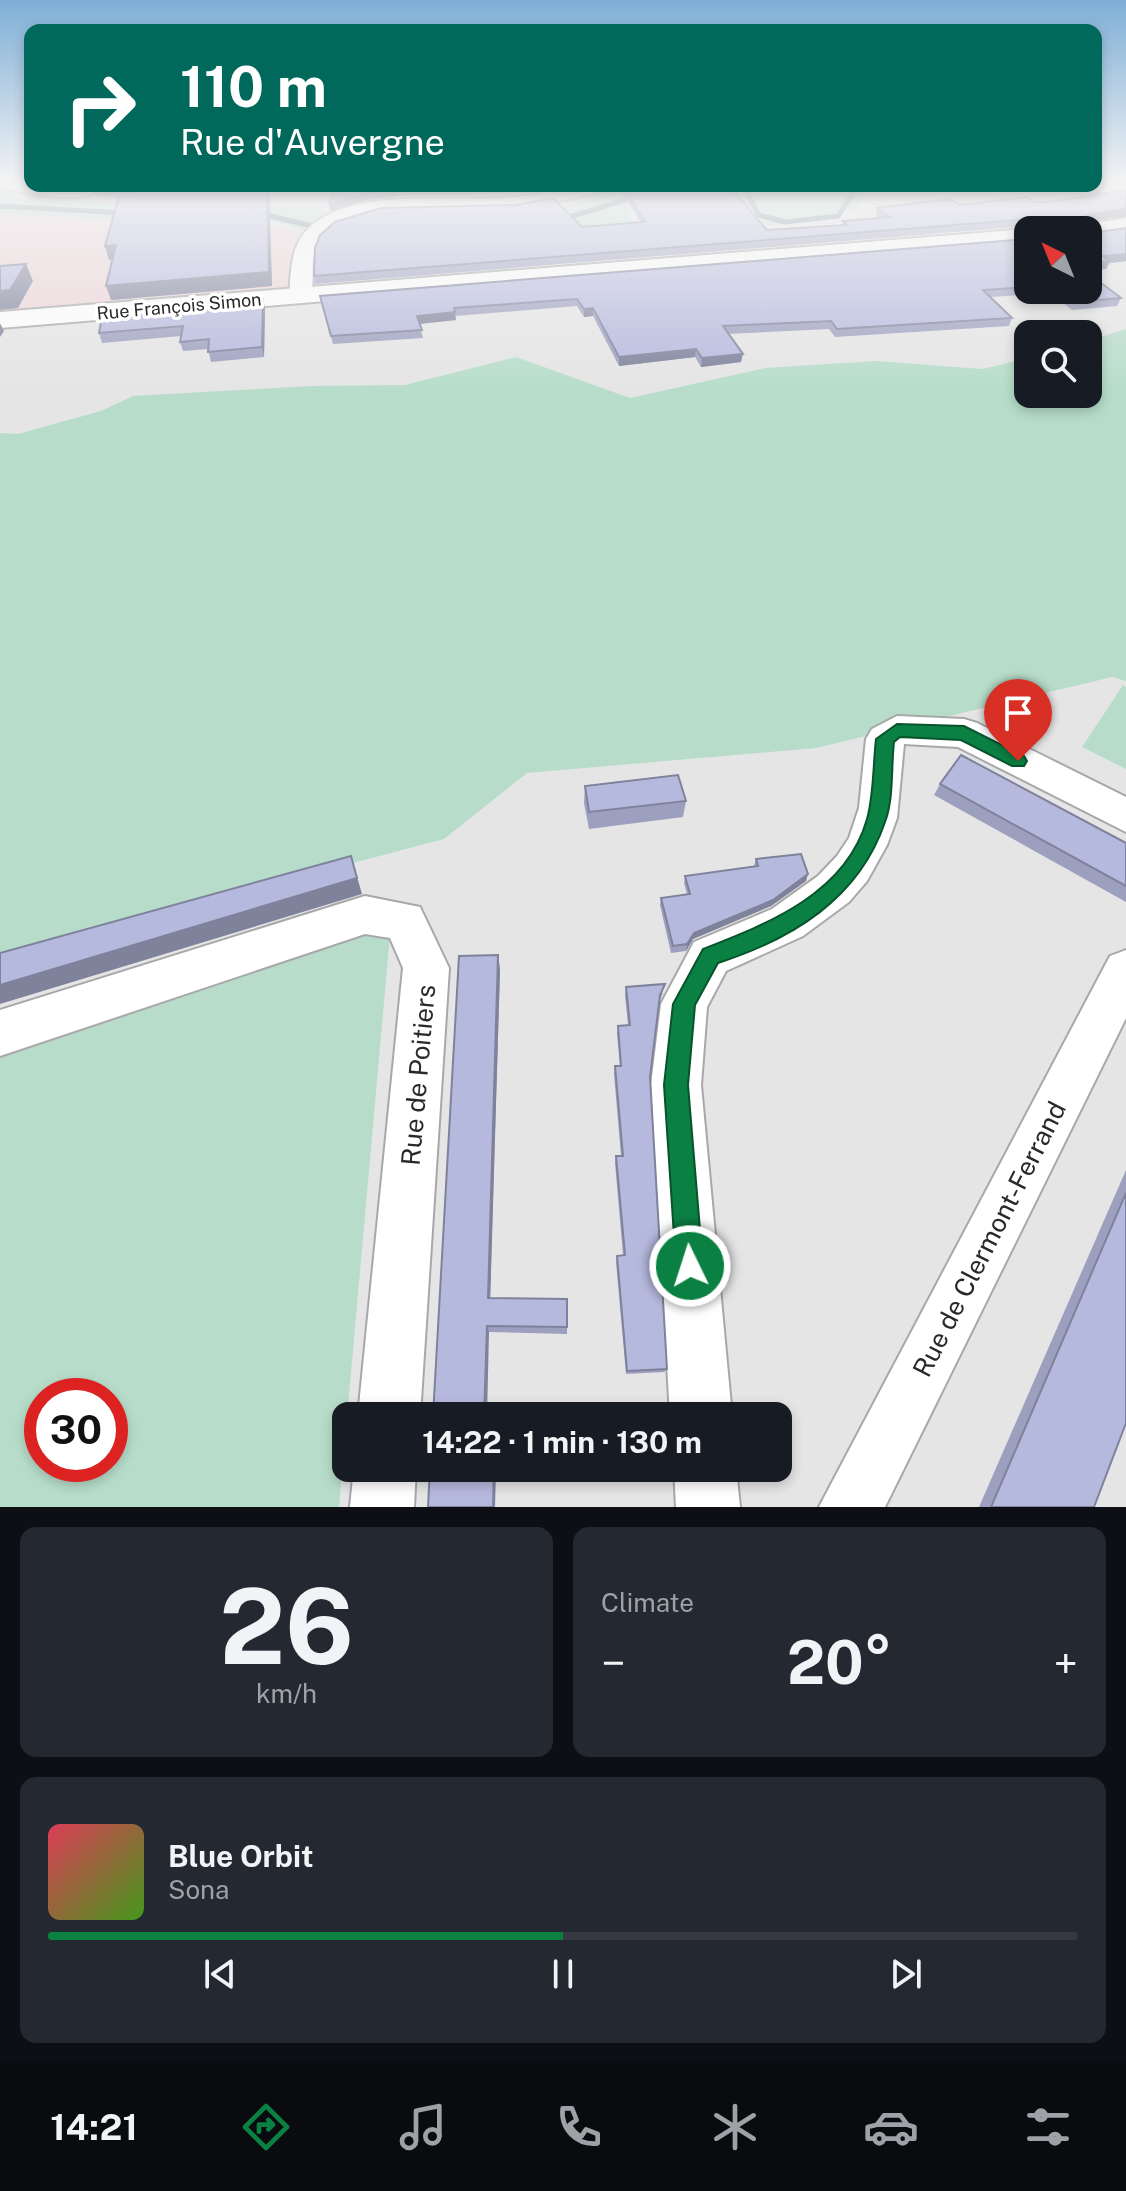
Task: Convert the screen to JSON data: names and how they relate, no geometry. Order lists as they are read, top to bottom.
{
  "streets": {
    "main road": ["Rue François Simon"],
    "street": ["Rue de Poitiers", "Rue de Clermont-Ferrand"]
  },
  "north": "top left",
  "page": {
    "turn": ["110 m", "Rue d'Auvergne"],
    "limit": "30",
    "trip": "14:22 · 1 min · 130 m",
    "tile": [
      ["26", "km/h"],
      "Climate"
    ],
    "heat": ["−", "20°", "+"],
    "song": ["Blue Orbit", "Sona"],
    "tabs": "14:21"
  }
}
